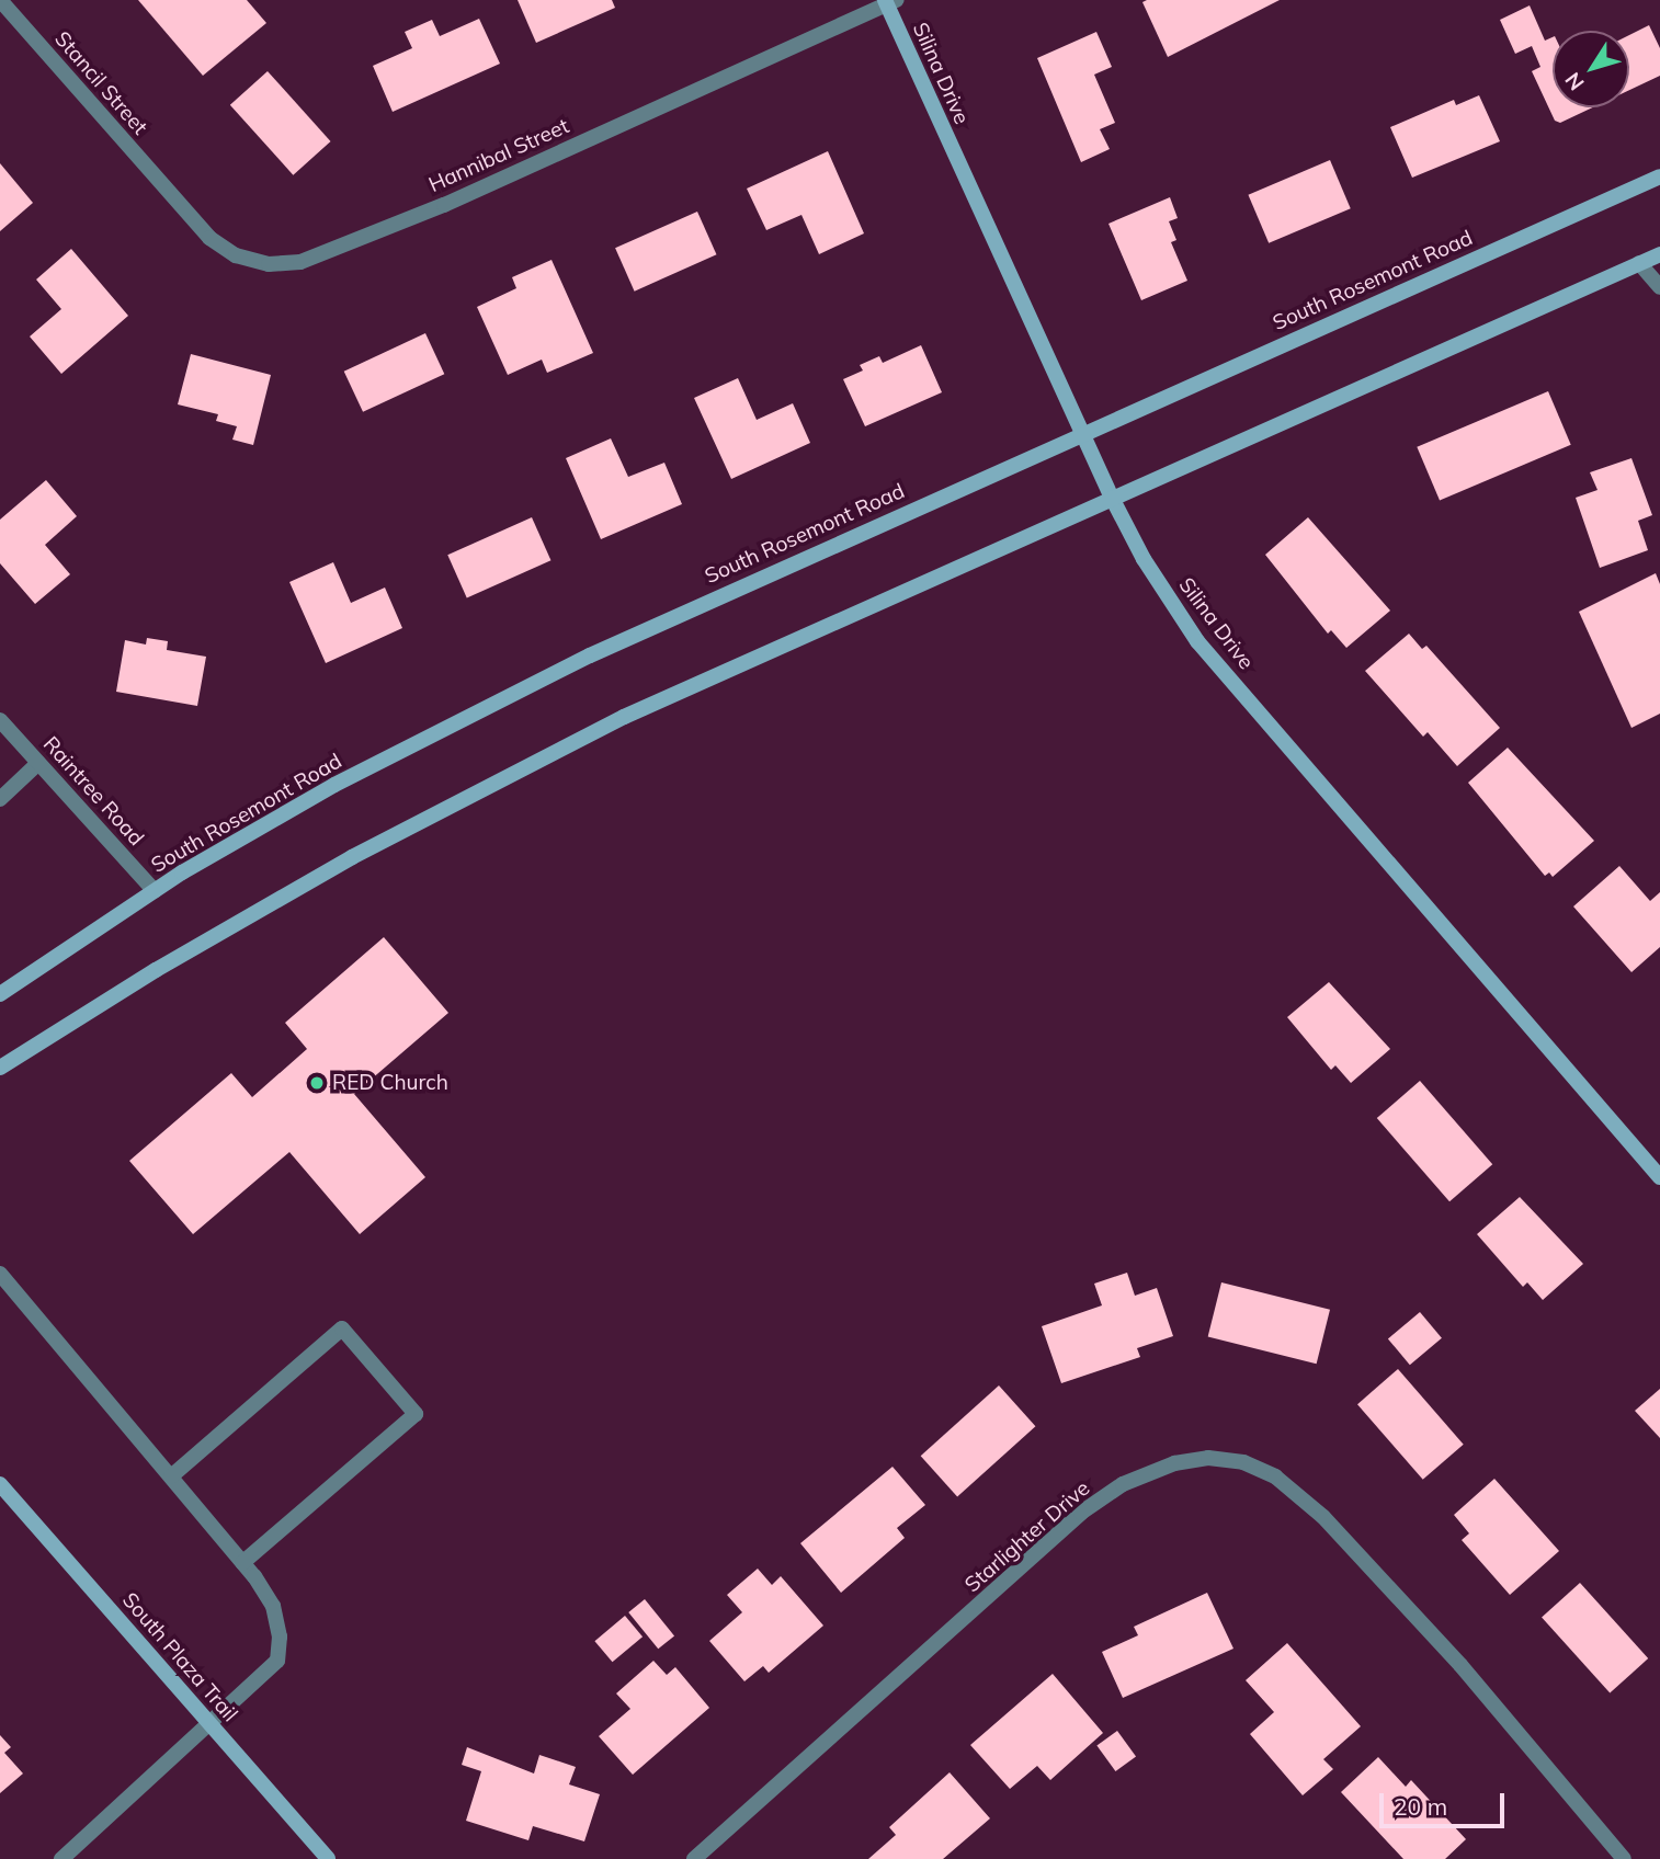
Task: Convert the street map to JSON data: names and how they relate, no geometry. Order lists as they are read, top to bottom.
{
  "streets": {
    "main road": ["Silina Drive", "South Rosemont Road", "South Plaza Trail"],
    "street": [
      "Stancil Street",
      "Hannibal Street",
      "Raintree Road",
      "Starlighter Drive"
    ]
  },
  "crossings": [
    ["Silina Drive", "Hannibal Street"],
    ["Silina Drive", "South Rosemont Road"],
    ["Stancil Street", "Hannibal Street"],
    ["South Rosemont Road", "Raintree Road"]
  ],
  "places": ["RED Church"],
  "scale_bar": "20 m",
  "north": "bottom left"
}
